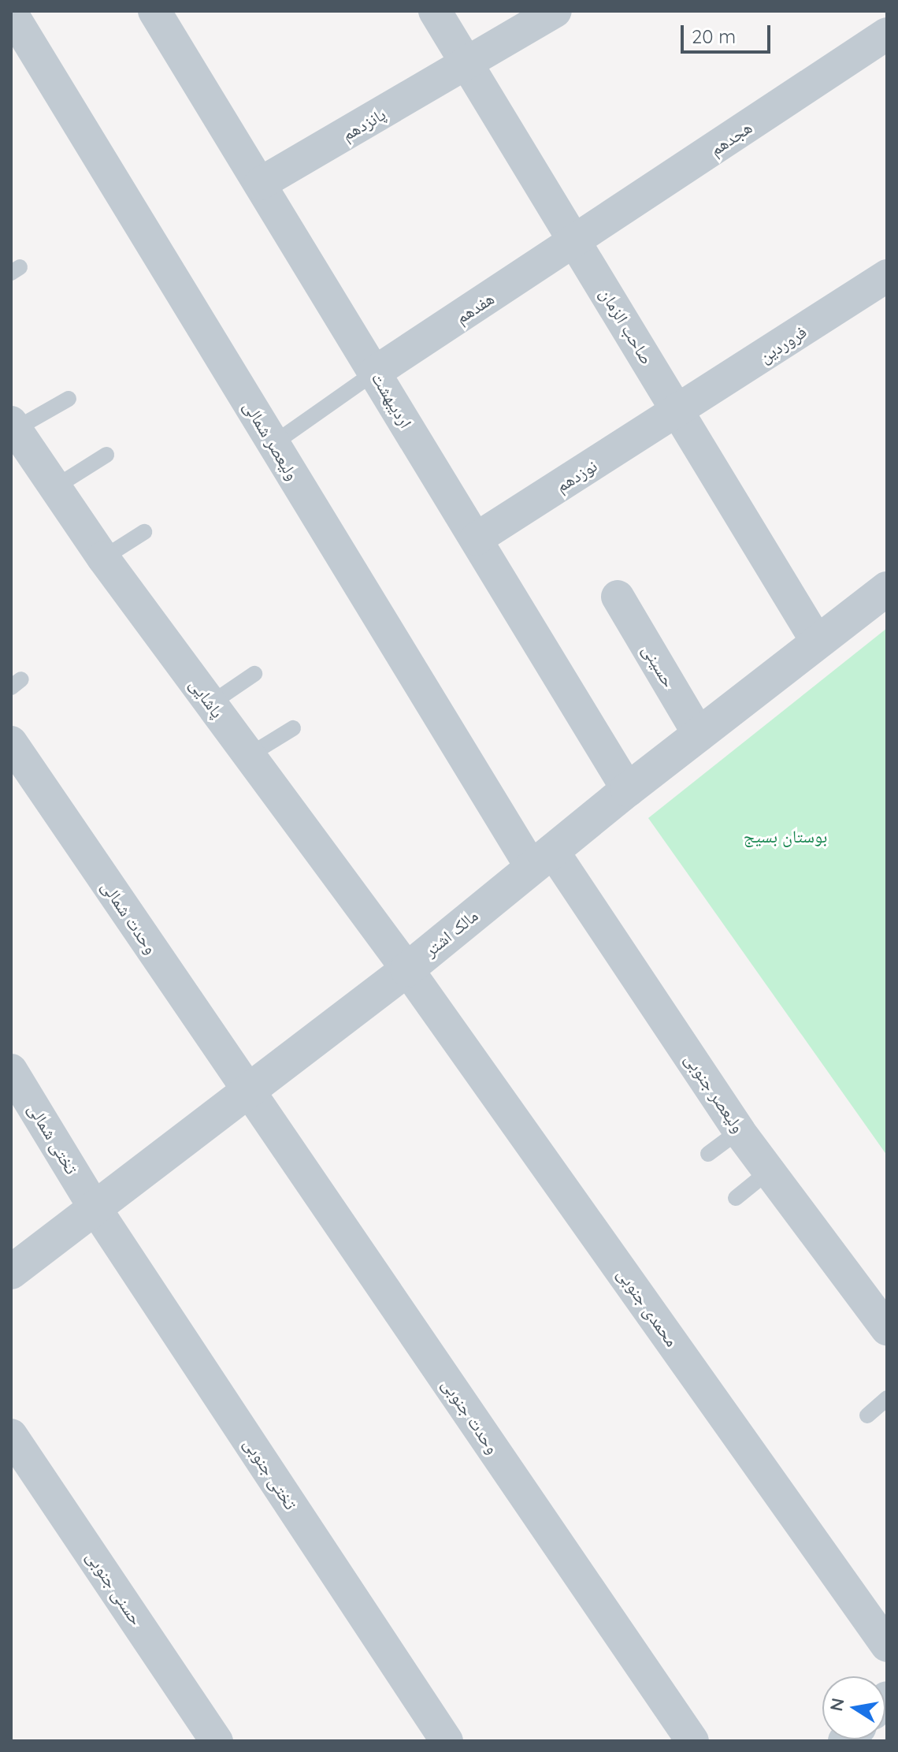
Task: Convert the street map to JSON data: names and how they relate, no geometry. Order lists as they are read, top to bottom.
{
  "streets": {
    "street": [
      "پانزدهم",
      "هجدهم",
      "هفدهم",
      "صاحب الزمان",
      "فروردین",
      "اردیبهشت",
      "ولیعصر شمالی",
      "نوزدهم",
      "حسینی",
      "پاشایی",
      "وحدت شمالی",
      "مالک اشتر",
      "ولیعصر جنوبی",
      "تختی شمالی",
      "محمدی جنوبی",
      "وحدت جنوبی",
      "تختی جنوبی",
      "حسنی جنوبی"
    ]
  },
  "crossings": [
    ["پانزدهم", "صاحب الزمان"],
    ["پانزدهم", "اردیبهشت"],
    ["هجدهم", "هفدهم"],
    ["هجدهم", "صاحب الزمان"],
    ["هفدهم", "صاحب الزمان"],
    ["هفدهم", "اردیبهشت"],
    ["صاحب الزمان", "فروردین"],
    ["صاحب الزمان", "نوزدهم"],
    ["صاحب الزمان", "مالک اشتر"],
    ["فروردین", "نوزدهم"],
    ["اردیبهشت", "نوزدهم"],
    ["اردیبهشت", "مالک اشتر"],
    ["ولیعصر شمالی", "مالک اشتر"],
    ["ولیعصر شمالی", "ولیعصر جنوبی"],
    ["حسینی", "مالک اشتر"],
    ["پاشایی", "مالک اشتر"],
    ["پاشایی", "محمدی جنوبی"],
    ["وحدت شمالی", "مالک اشتر"],
    ["وحدت شمالی", "وحدت جنوبی"],
    ["مالک اشتر", "ولیعصر جنوبی"],
    ["مالک اشتر", "تختی شمالی"],
    ["مالک اشتر", "محمدی جنوبی"],
    ["مالک اشتر", "وحدت جنوبی"],
    ["مالک اشتر", "تختی جنوبی"],
    ["تختی شمالی", "تختی جنوبی"]
  ],
  "parks": ["بوستان بسیج"],
  "scale_bar": "20 m",
  "north": "left"
}
